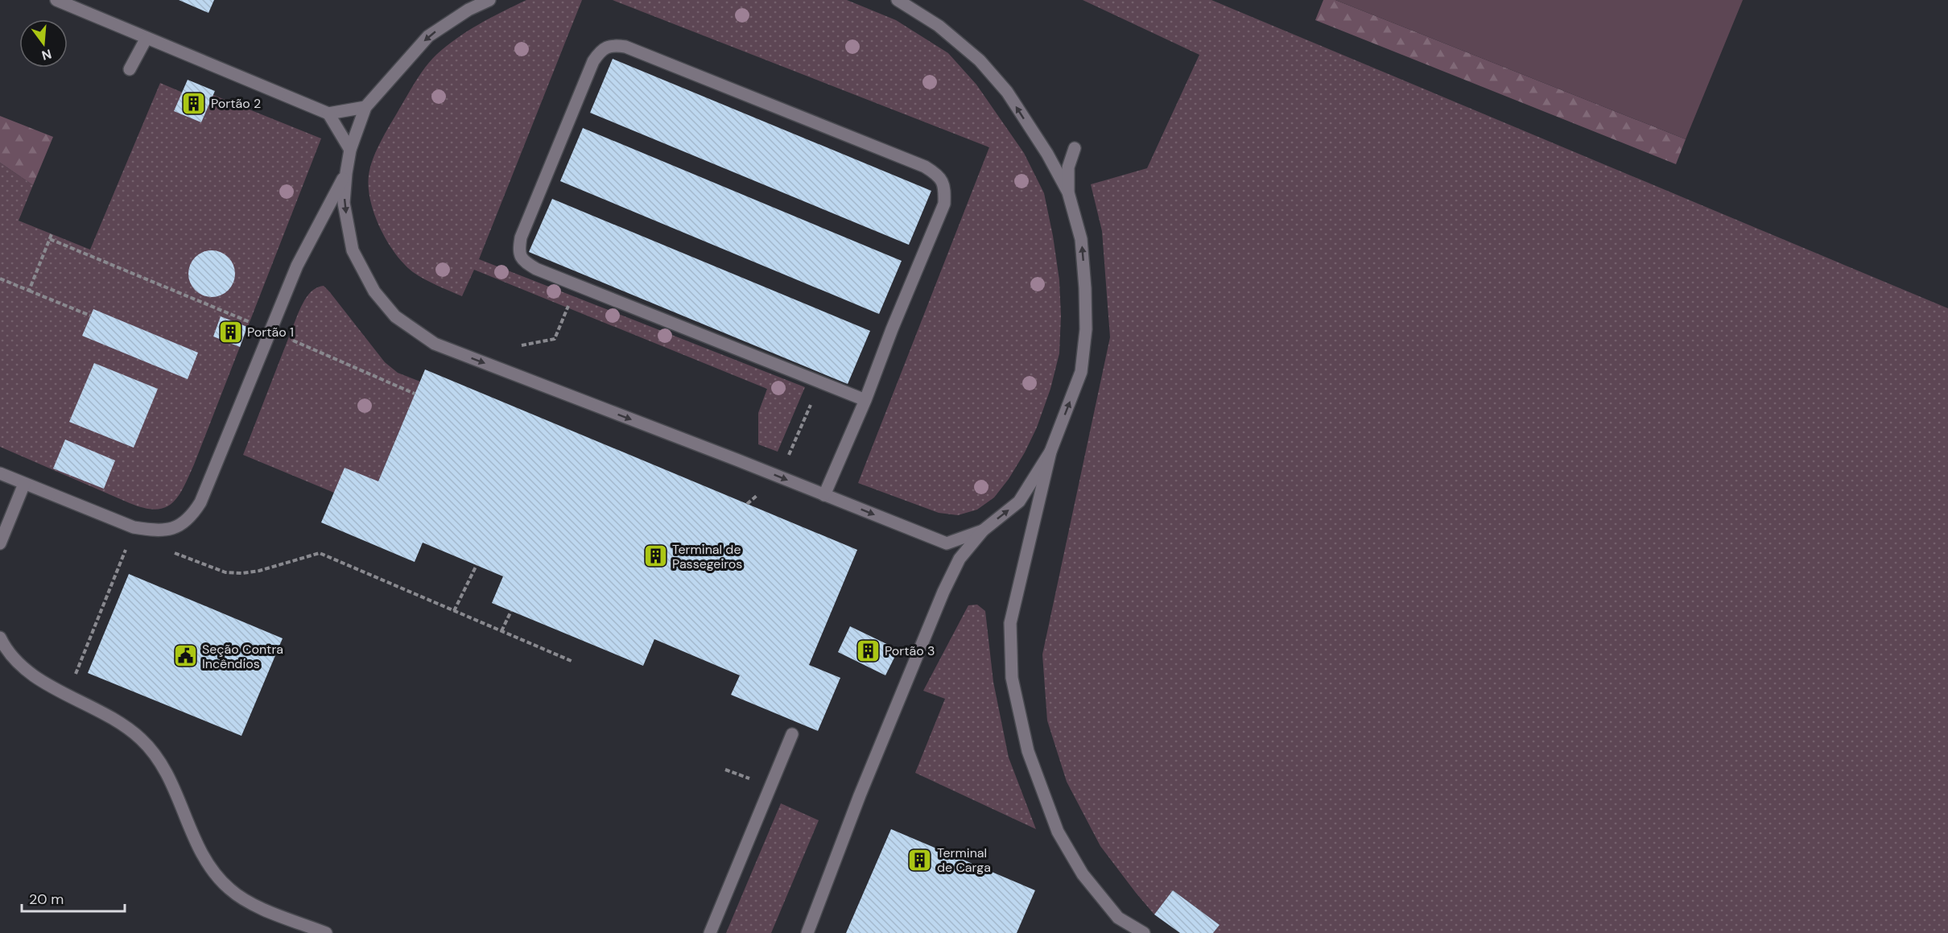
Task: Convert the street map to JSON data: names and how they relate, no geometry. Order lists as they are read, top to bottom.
{
  "places": {
    "building": [
      "Portão 2",
      "Portão 1",
      "Terminal de Passegeiros",
      "Portão 3",
      "Terminal de Carga"
    ],
    "public building": ["Seção Contra Incêndios"]
  },
  "scale_bar": "20 m",
  "north": "bottom"
}
